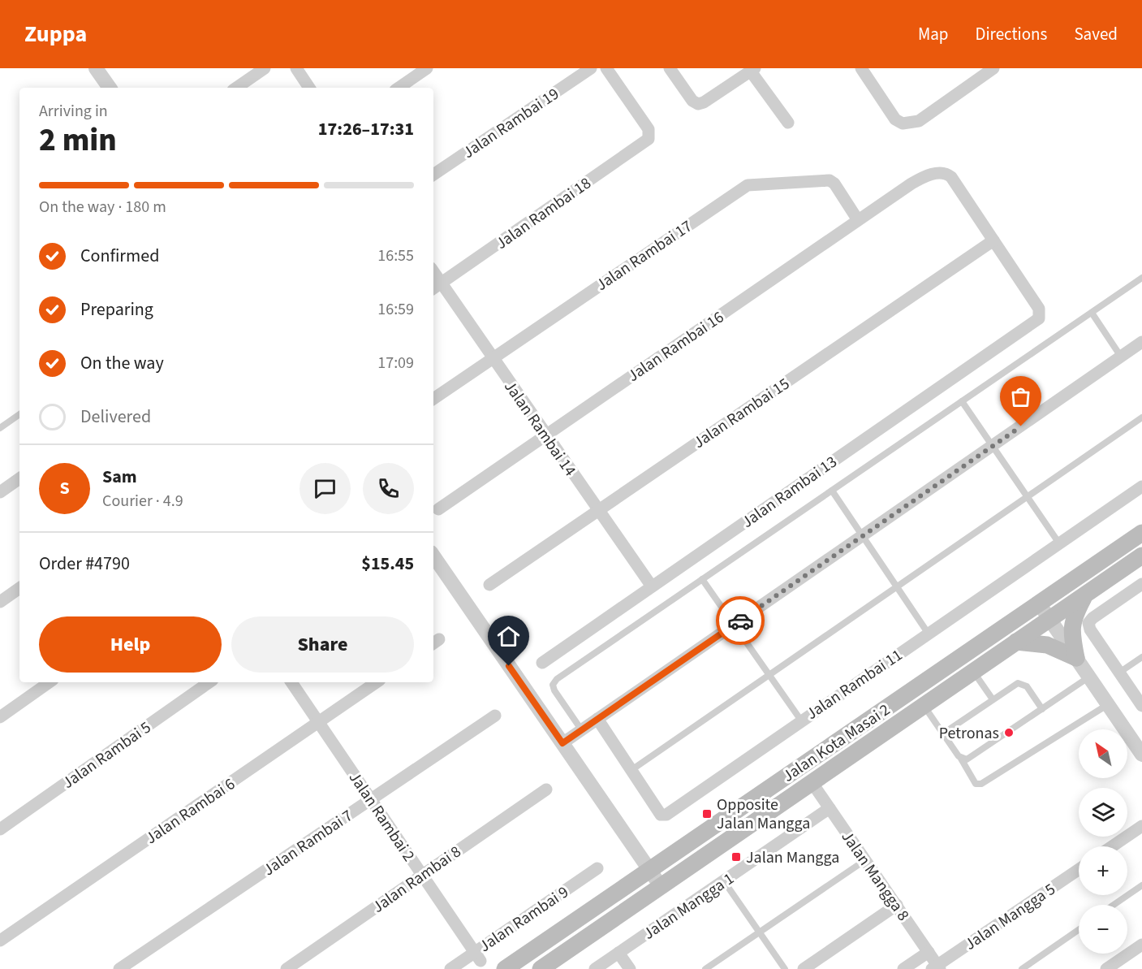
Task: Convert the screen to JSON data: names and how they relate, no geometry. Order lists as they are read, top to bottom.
{
  "streets": {
    "main road": ["Jalan Kota Masai 2"],
    "street": [
      "Jalan Rambai 19",
      "Jalan Rambai 18",
      "Jalan Rambai 17",
      "Jalan Rambai 16",
      "Jalan Rambai 15",
      "Jalan Rambai 14",
      "Jalan Rambai 13",
      "Jalan Rambai 11",
      "Jalan Rambai 5",
      "Jalan Rambai 6",
      "Jalan Rambai 2",
      "Jalan Rambai 7",
      "Jalan Mangga 8",
      "Jalan Rambai 8",
      "Jalan Mangga 1",
      "Jalan Mangga 5",
      "Jalan Rambai 9"
    ]
  },
  "crossings": [
    ["Jalan Rambai 18", "Jalan Rambai 14"],
    ["Jalan Rambai 17", "Jalan Rambai 16"],
    ["Jalan Rambai 17", "Jalan Rambai 14"],
    ["Jalan Rambai 16", "Jalan Rambai 15"],
    ["Jalan Rambai 16", "Jalan Rambai 14"],
    ["Jalan Rambai 16", "Jalan Rambai 13"],
    ["Jalan Rambai 15", "Jalan Rambai 14"],
    ["Jalan Rambai 15", "Jalan Rambai 13"],
    ["Jalan Rambai 14", "Jalan Rambai 13"],
    ["Jalan Kota Masai 2", "Jalan Mangga 8"],
    ["Jalan Rambai 6", "Jalan Rambai 2"],
    ["Jalan Rambai 2", "Jalan Rambai 7"],
    ["Jalan Rambai 2", "Jalan Rambai 8"],
    ["Jalan Rambai 2", "Jalan Rambai 9"],
    ["Jalan Mangga 8", "Jalan Mangga 1"],
    ["Jalan Mangga 8", "Jalan Mangga 5"]
  ],
  "places": {
    "other": ["Petronas"],
    "transit": ["Opposite Jalan Mangga", "Jalan Mangga"]
  },
  "north": "top left",
  "page": {
    "header": "Zuppa",
    "nav": ["Map", "Directions", "Saved"],
    "heading": ["2 min", "Arriving in", "17:26–17:31"],
    "panel": [
      "Sam",
      "Courier · 4.9",
      "Order #4790",
      "$15.45"
    ],
    "bar": "On the way · 180 m",
    "list": [
      ["Confirmed", "16:55"],
      ["Preparing", "16:59"],
      ["On the way", "17:09"],
      "Delivered"
    ],
    "round": "S",
    "buttons": ["Help", "Share"],
    "map_buttons": ["+", "−"]
  }
}
